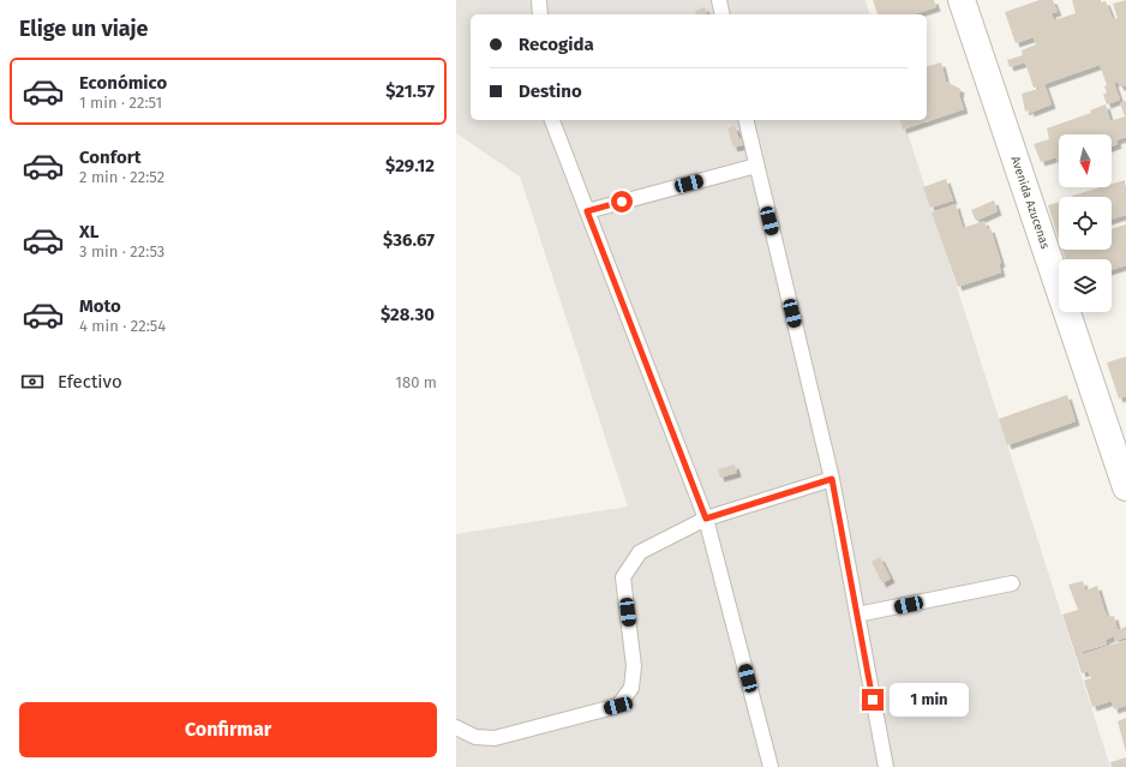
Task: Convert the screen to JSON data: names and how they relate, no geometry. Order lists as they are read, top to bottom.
{
  "streets": {
    "street": ["Avenida Azucenas"]
  },
  "north": "bottom",
  "page": {
    "heading": "Elige un viaje",
    "banner": ["Recogida", "Destino"],
    "list": [
      {
        "name": "Económico",
        "note": "1 min · 22:51",
        "value": "$21.57"
      },
      {
        "name": "Confort",
        "note": "2 min · 22:52",
        "value": "$29.12"
      },
      {
        "name": "XL",
        "note": "3 min · 22:53",
        "value": "$36.67"
      },
      {
        "name": "Moto",
        "note": "4 min · 22:54",
        "value": "$28.30"
      }
    ],
    "pay": ["Efectivo", "180 m"],
    "bubble": "1 min",
    "buttons": "Confirmar"
  }
}
